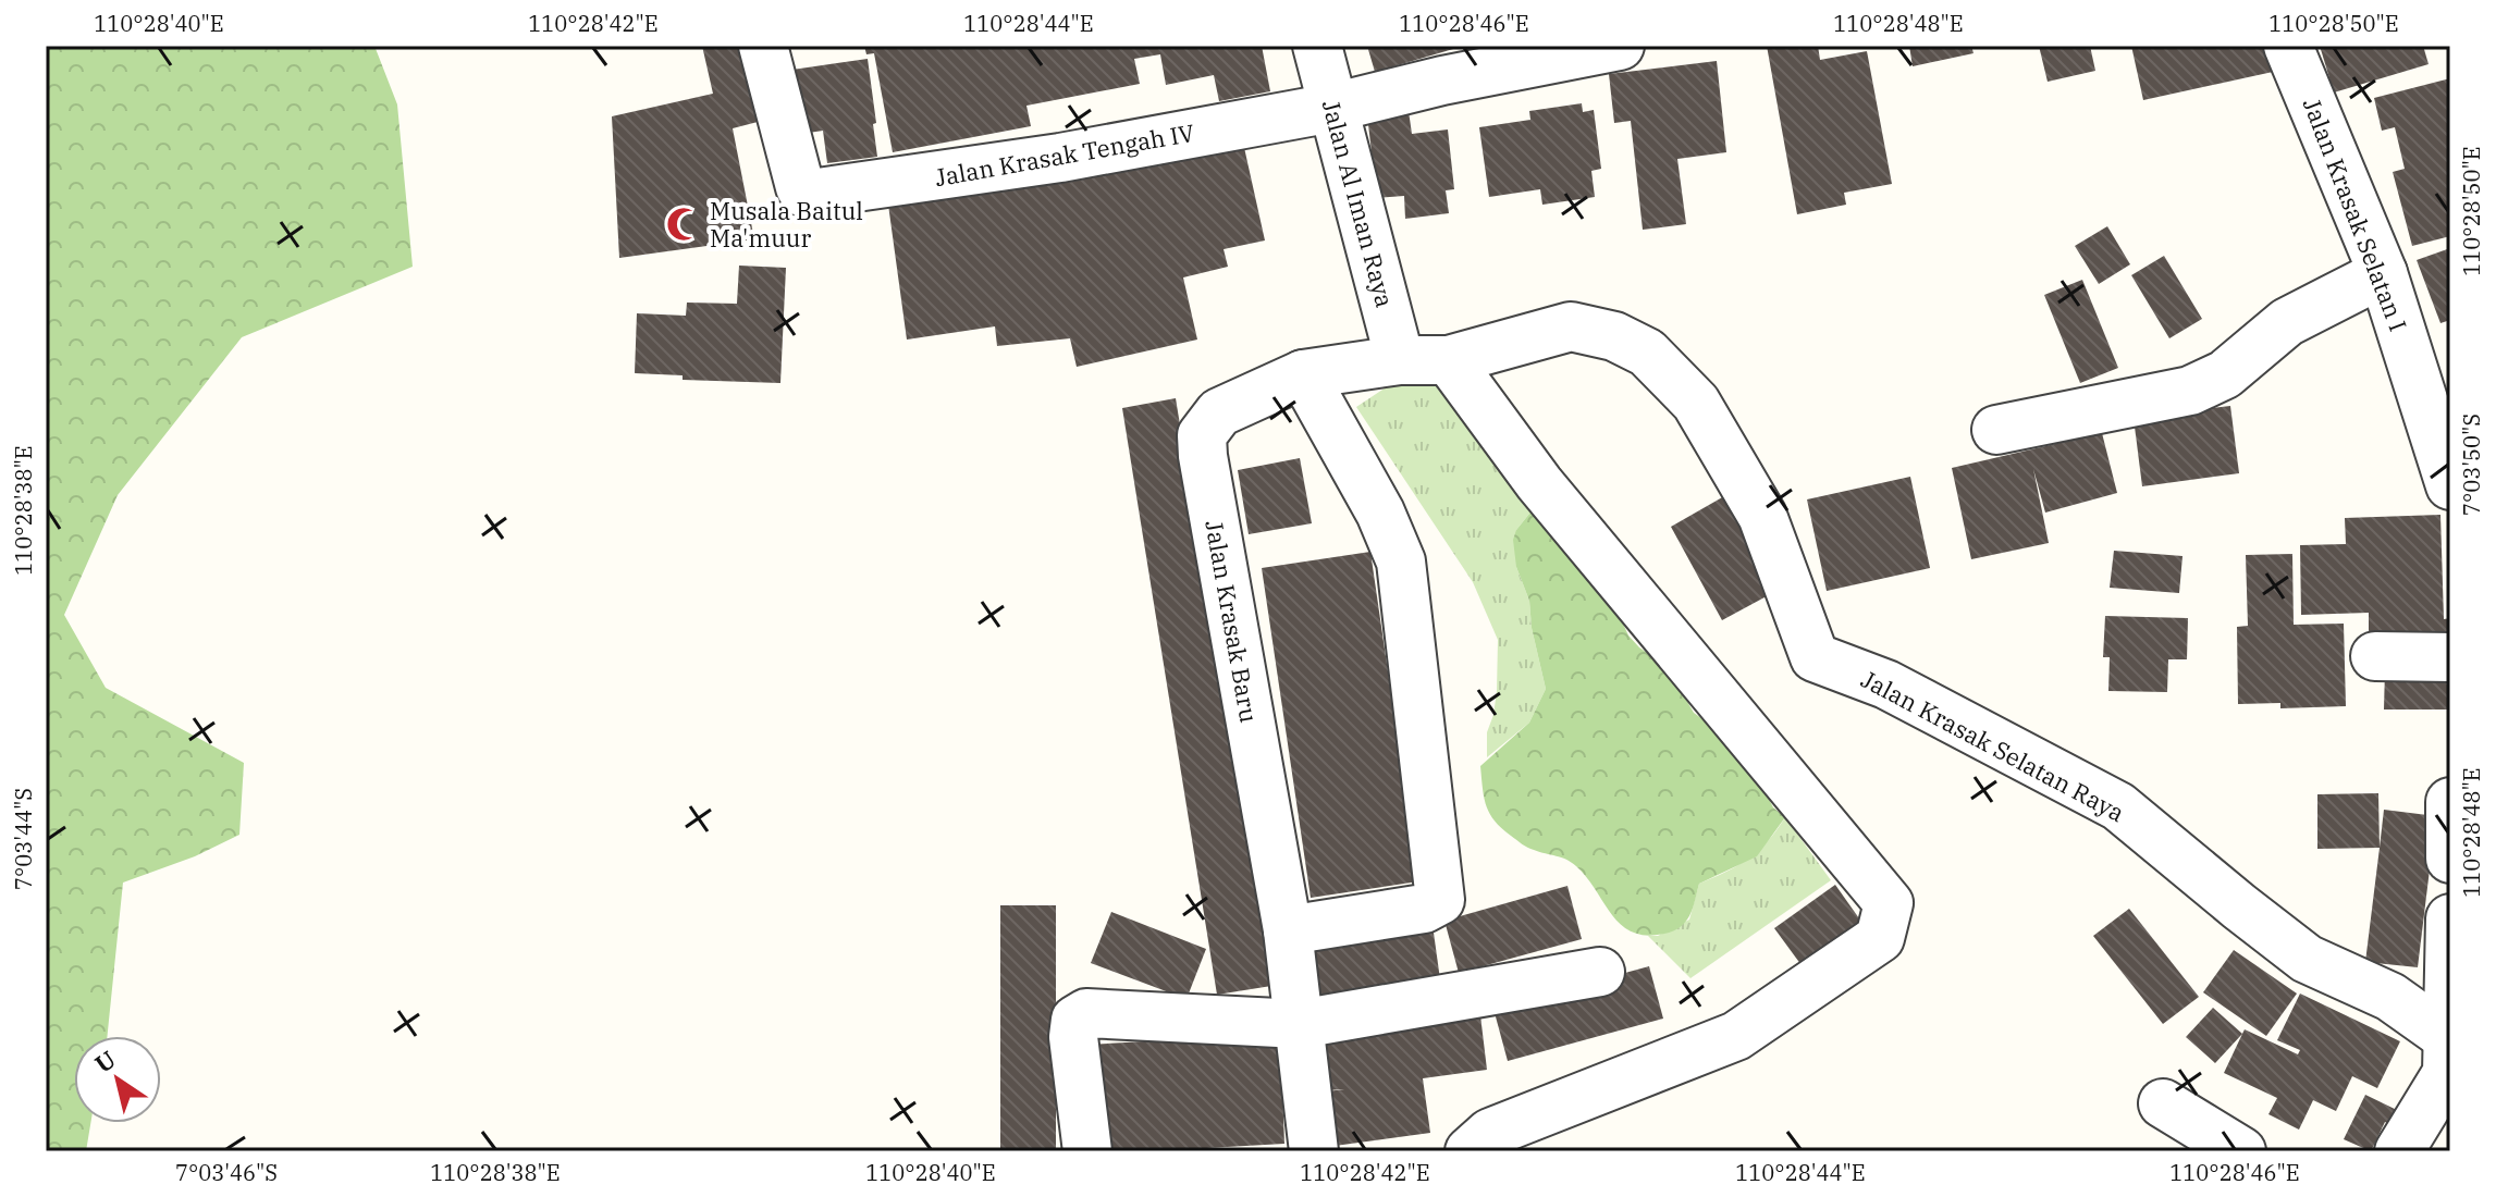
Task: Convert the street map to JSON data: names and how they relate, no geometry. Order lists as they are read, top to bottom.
{
  "streets": {
    "street": [
      "Jalan Krasak Tengah IV",
      "Jalan Al Iman Raya",
      "Jalan Krasak Selatan I",
      "Jalan Krasak Baru",
      "Jalan Krasak Selatan Raya"
    ]
  },
  "crossings": [
    ["Jalan Krasak Tengah IV", "Jalan Al Iman Raya"],
    ["Jalan Al Iman Raya", "Jalan Krasak Baru"],
    ["Jalan Al Iman Raya", "Jalan Krasak Selatan Raya"],
    ["Jalan Krasak Baru", "Jalan Krasak Selatan Raya"]
  ],
  "places": {
    "mosque": ["Musala Baitul Ma'muur"]
  },
  "north": "top left",
  "coordinates": [
    "110°28'40\"E",
    "110°28'42\"E",
    "110°28'44\"E",
    "110°28'46\"E",
    "110°28'48\"E",
    "110°28'50\"E",
    "7°03'50\"S",
    "110°28'38\"E",
    "7°03'44\"S",
    "7°03'46\"S"
  ]
}
